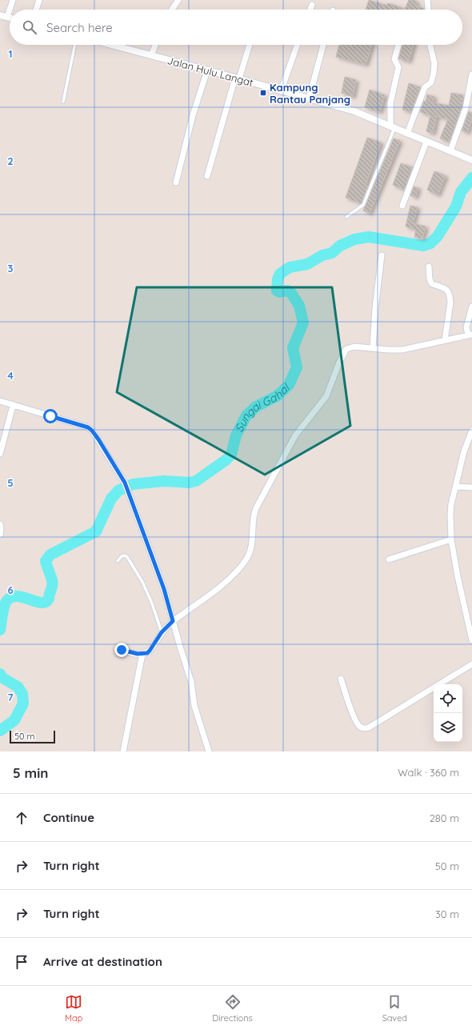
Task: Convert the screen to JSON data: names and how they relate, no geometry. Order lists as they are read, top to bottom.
{
  "streets": {
    "street": ["Jalan Hulu Langat"]
  },
  "water": ["Sungai Gahal"],
  "places": {
    "transit": ["Kampung Rantau Panjang"]
  },
  "scale_bar": "50 m",
  "page": {
    "search": "Search here",
    "scale": "50 m",
    "heading": ["5 min", "Walk · 360 m"],
    "list": [
      ["Continue", "280 m"],
      ["Turn right", "50 m"],
      ["Turn right", "30 m"],
      "Arrive at destination"
    ],
    "nav": ["Map", "Directions", "Saved"]
  },
  "grid": {
    "rows": [
      "1",
      "2",
      "3",
      "4",
      "5",
      "6",
      "7"
    ]
  }
}
